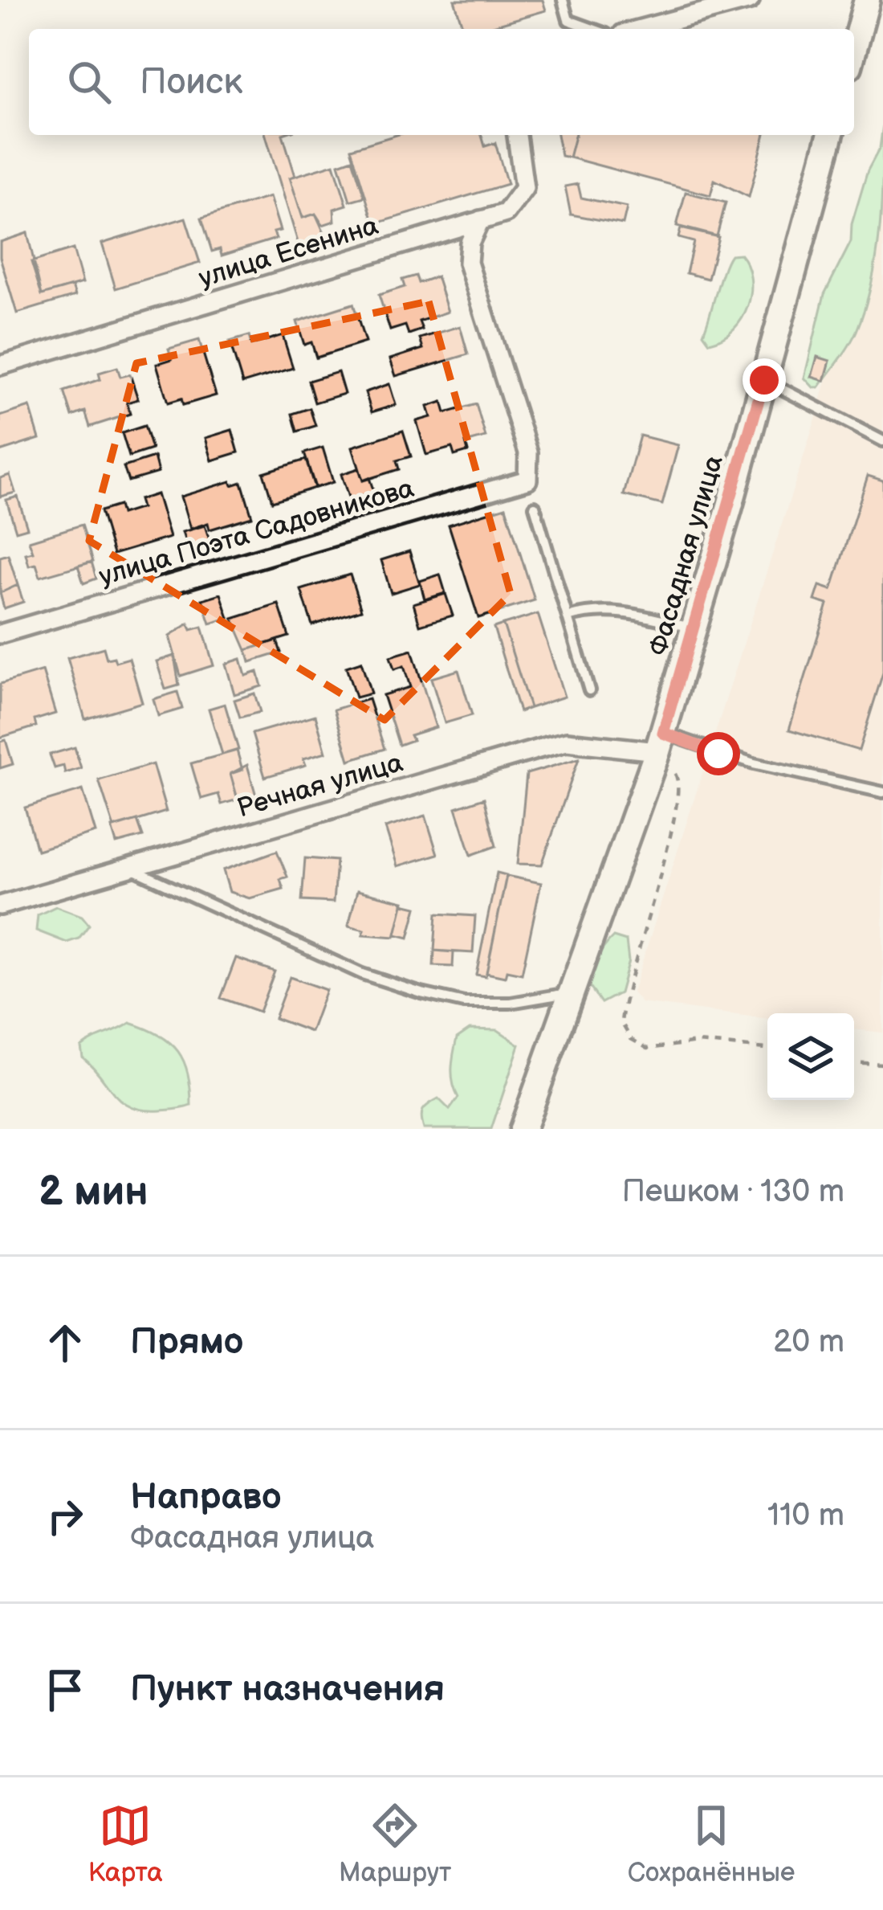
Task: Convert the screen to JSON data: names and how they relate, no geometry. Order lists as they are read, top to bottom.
{
  "streets": {
    "main road": ["Фасадная улица"],
    "street": ["улица Есенина", "улица Поэта Садовникова", "Речная улица"]
  },
  "crossings": [
    ["улица Есенина", "улица Поэта Садовникова"],
    ["Фасадная улица", "Речная улица"]
  ],
  "page": {
    "search": "Поиск",
    "heading": ["2 мин", "Пешком · 130 m"],
    "list": [
      ["Прямо", "20 m"],
      ["Направо", "Фасадная улица", "110 m"],
      "Пункт назначения"
    ],
    "nav": ["Карта", "Маршрут", "Сохранённые"]
  }
}
